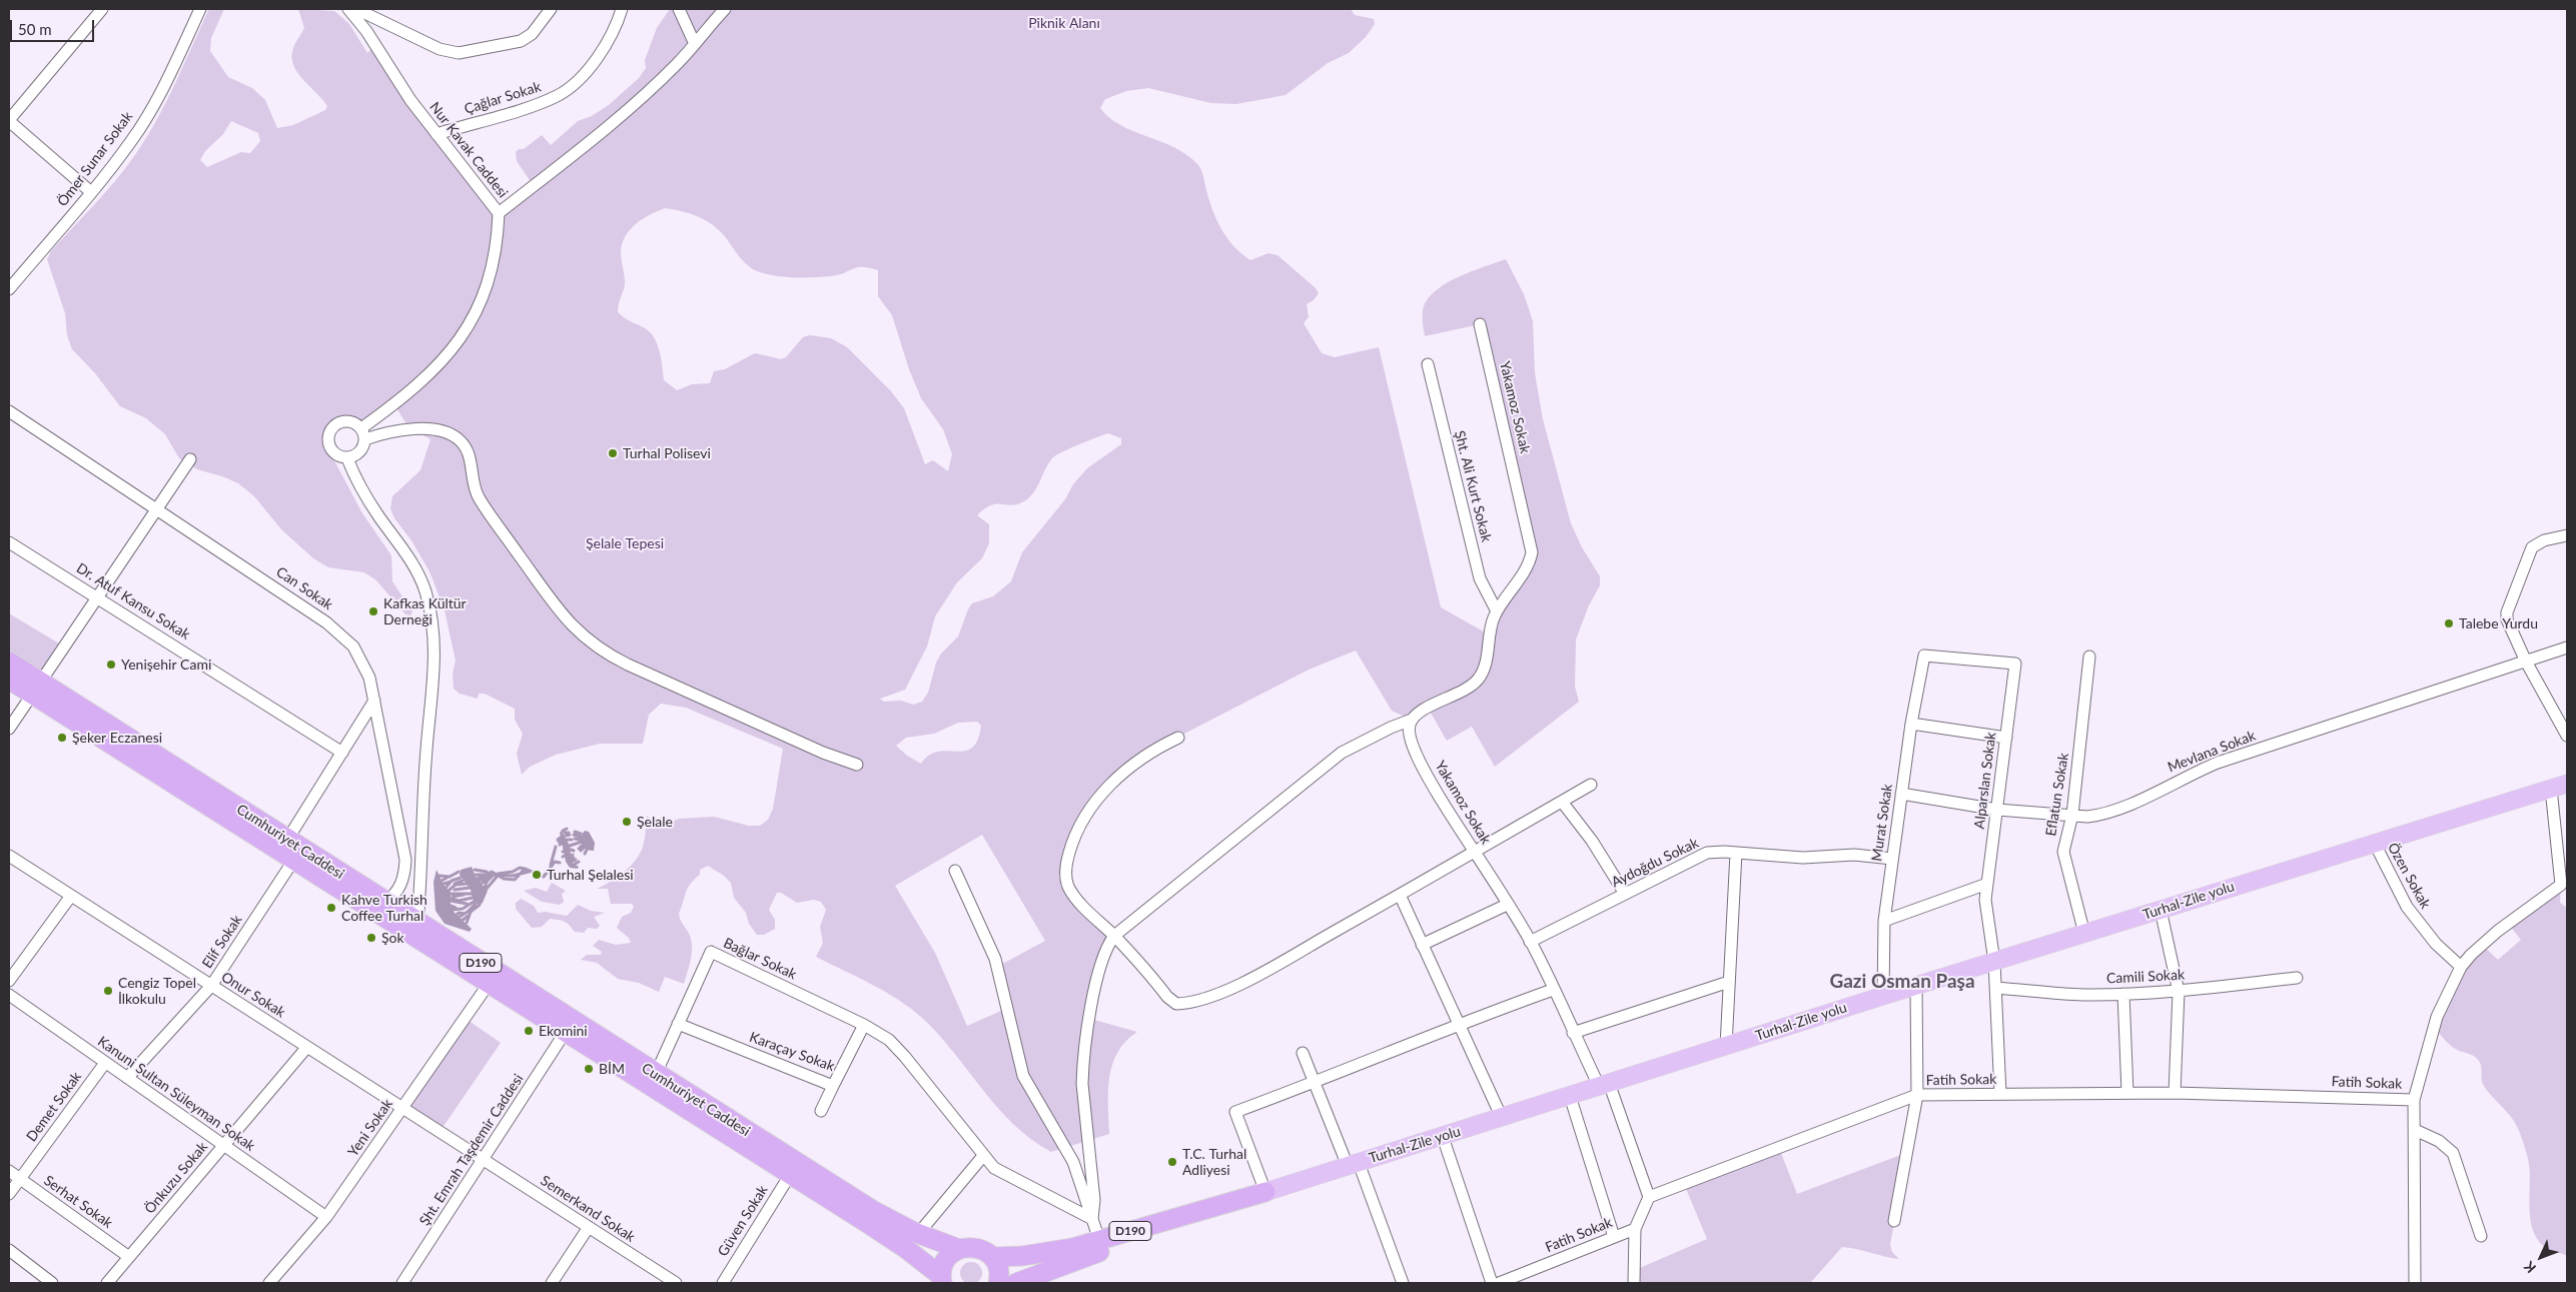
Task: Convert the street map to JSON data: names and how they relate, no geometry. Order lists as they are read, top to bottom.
{
  "streets": {
    "highway": ["Cumhuriyet Caddesi", "D190"],
    "main road": ["Turhal-Zile yolu"],
    "street": [
      "Çağlar Sokak",
      "Nur Kavak Caddesi",
      "Ömer Sunar Sokak",
      "Yakamoz Sokak",
      "Şht. Ali Kurt Sokak",
      "Can Sokak",
      "Dr. Atuf Kansu Sokak",
      "Mevlana Sokak",
      "Alparslan Sokak",
      "Eflatun Sokak",
      "Murat Sokak",
      "Aydoğdu Sokak",
      "Özen Sokak",
      "Elif Sokak",
      "Bağlar Sokak",
      "Camili Sokak",
      "Onur Sokak",
      "Karaçay Sokak",
      "Fatih Sokak",
      "Kanuni Sultan Süleyman Sokak",
      "Demet Sokak",
      "Yeni Sokak",
      "Şht. Emrah Taşdemir Caddesi",
      "Önkuzu Sokak",
      "Serhat Sokak",
      "Semerkand Sokak",
      "Güven Sokak"
    ]
  },
  "crossings": [
    ["Çağlar Sokak", "Nur Kavak Caddesi"],
    ["Yakamoz Sokak", "Şht. Ali Kurt Sokak"],
    ["Yakamoz Sokak", "Aydoğdu Sokak"],
    ["Yakamoz Sokak", "Turhal-Zile yolu"],
    ["Yakamoz Sokak", "Fatih Sokak"],
    ["Can Sokak", "Cumhuriyet Caddesi"],
    ["Mevlana Sokak", "Alparslan Sokak"],
    ["Mevlana Sokak", "Eflatun Sokak"],
    ["Mevlana Sokak", "Murat Sokak"],
    ["Alparslan Sokak", "Murat Sokak"],
    ["Alparslan Sokak", "Turhal-Zile yolu"],
    ["Alparslan Sokak", "Camili Sokak"],
    ["Alparslan Sokak", "Fatih Sokak"],
    ["Eflatun Sokak", "Turhal-Zile yolu"],
    ["Murat Sokak", "Aydoğdu Sokak"],
    ["Murat Sokak", "Turhal-Zile yolu"],
    ["Cumhuriyet Caddesi", "Turhal-Zile yolu"],
    ["Cumhuriyet Caddesi", "Elif Sokak"],
    ["Cumhuriyet Caddesi", "Bağlar Sokak"],
    ["Cumhuriyet Caddesi", "D190"],
    ["Cumhuriyet Caddesi", "Yeni Sokak"],
    ["Cumhuriyet Caddesi", "Şht. Emrah Taşdemir Caddesi"],
    ["Cumhuriyet Caddesi", "Güven Sokak"],
    ["Özen Sokak", "Turhal-Zile yolu"],
    ["Turhal-Zile yolu", "D190"],
    ["Elif Sokak", "Onur Sokak"],
    ["Elif Sokak", "Kanuni Sultan Süleyman Sokak"],
    ["Bağlar Sokak", "Karaçay Sokak"],
    ["Onur Sokak", "Yeni Sokak"],
    ["Onur Sokak", "Şht. Emrah Taşdemir Caddesi"],
    ["Onur Sokak", "Önkuzu Sokak"],
    ["Onur Sokak", "Semerkand Sokak"],
    ["Kanuni Sultan Süleyman Sokak", "Demet Sokak"],
    ["Kanuni Sultan Süleyman Sokak", "Yeni Sokak"],
    ["Kanuni Sultan Süleyman Sokak", "Önkuzu Sokak"],
    ["Demet Sokak", "Serhat Sokak"],
    ["Şht. Emrah Taşdemir Caddesi", "Semerkand Sokak"],
    ["Önkuzu Sokak", "Serhat Sokak"]
  ],
  "districts": ["Gazi Osman Paşa"],
  "parks": ["Piknik Alanı", "Şelale Tepesi"],
  "places": [
    "Turhal Polisevi",
    "Kafkas Kültür Derneği",
    "Talebe Yurdu",
    "Yenişehir Cami",
    "Şeker Eczanesi",
    "Şelale",
    "Turhal Şelalesi",
    "Kahve Turkish Coffee Turhal",
    "Şok",
    "Cengiz Topel İlkokulu",
    "Ekomini",
    "BİM",
    "T.C. Turhal Adliyesi"
  ],
  "scale_bar": "50 m",
  "north": "bottom left"
}
